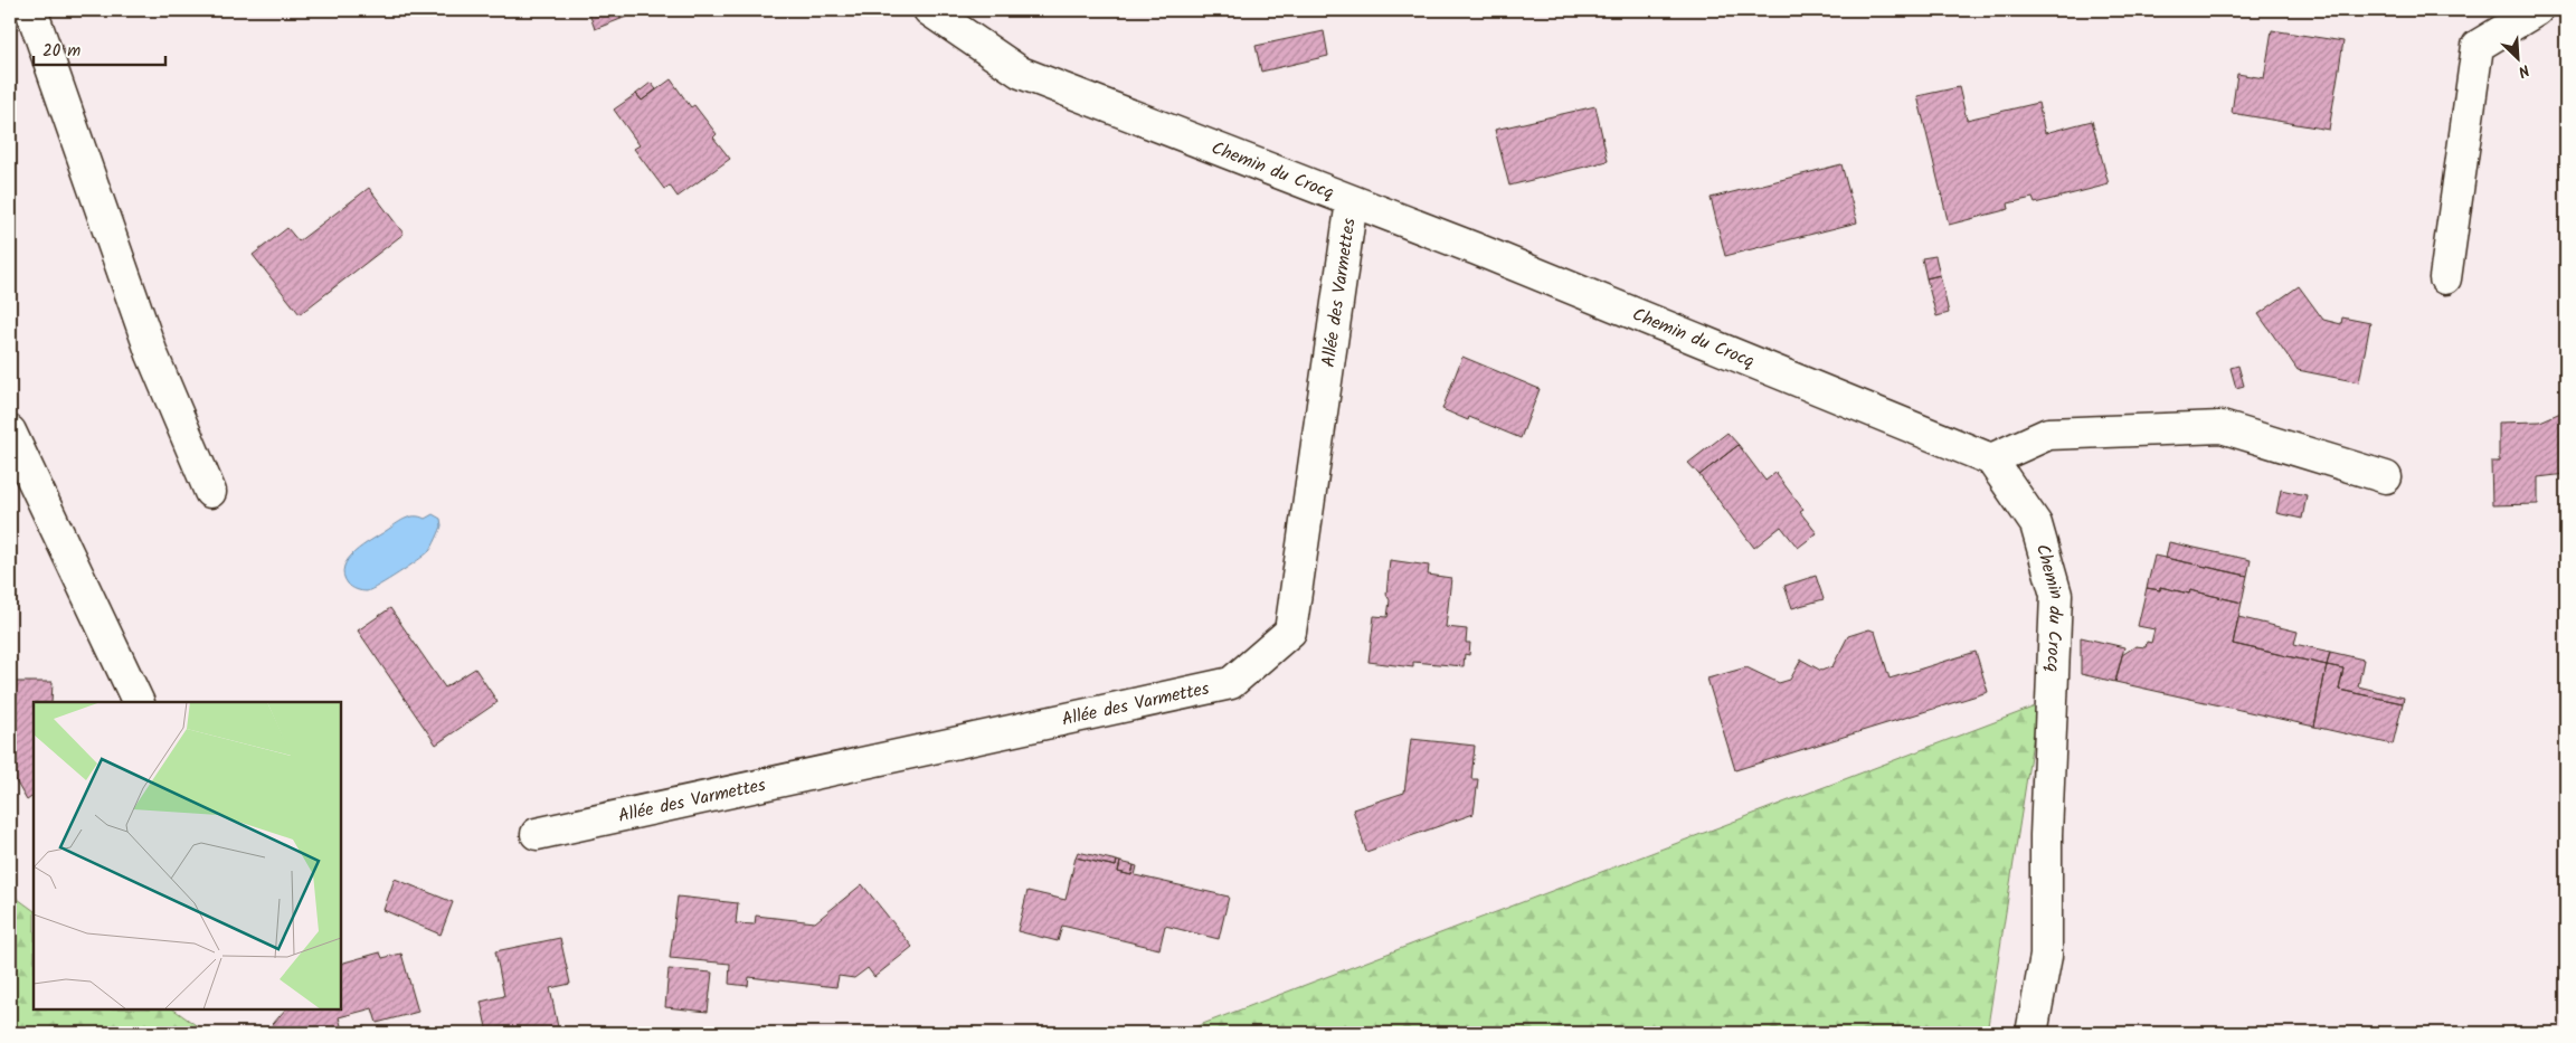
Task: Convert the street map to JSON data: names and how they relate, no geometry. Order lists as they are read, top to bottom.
{
  "streets": {
    "street": ["Chemin du Crocq", "Allée des Varmettes"]
  },
  "crossings": [
    ["Chemin du Crocq", "Allée des Varmettes"]
  ],
  "scale_bar": "20 m",
  "north": "bottom right"
}
